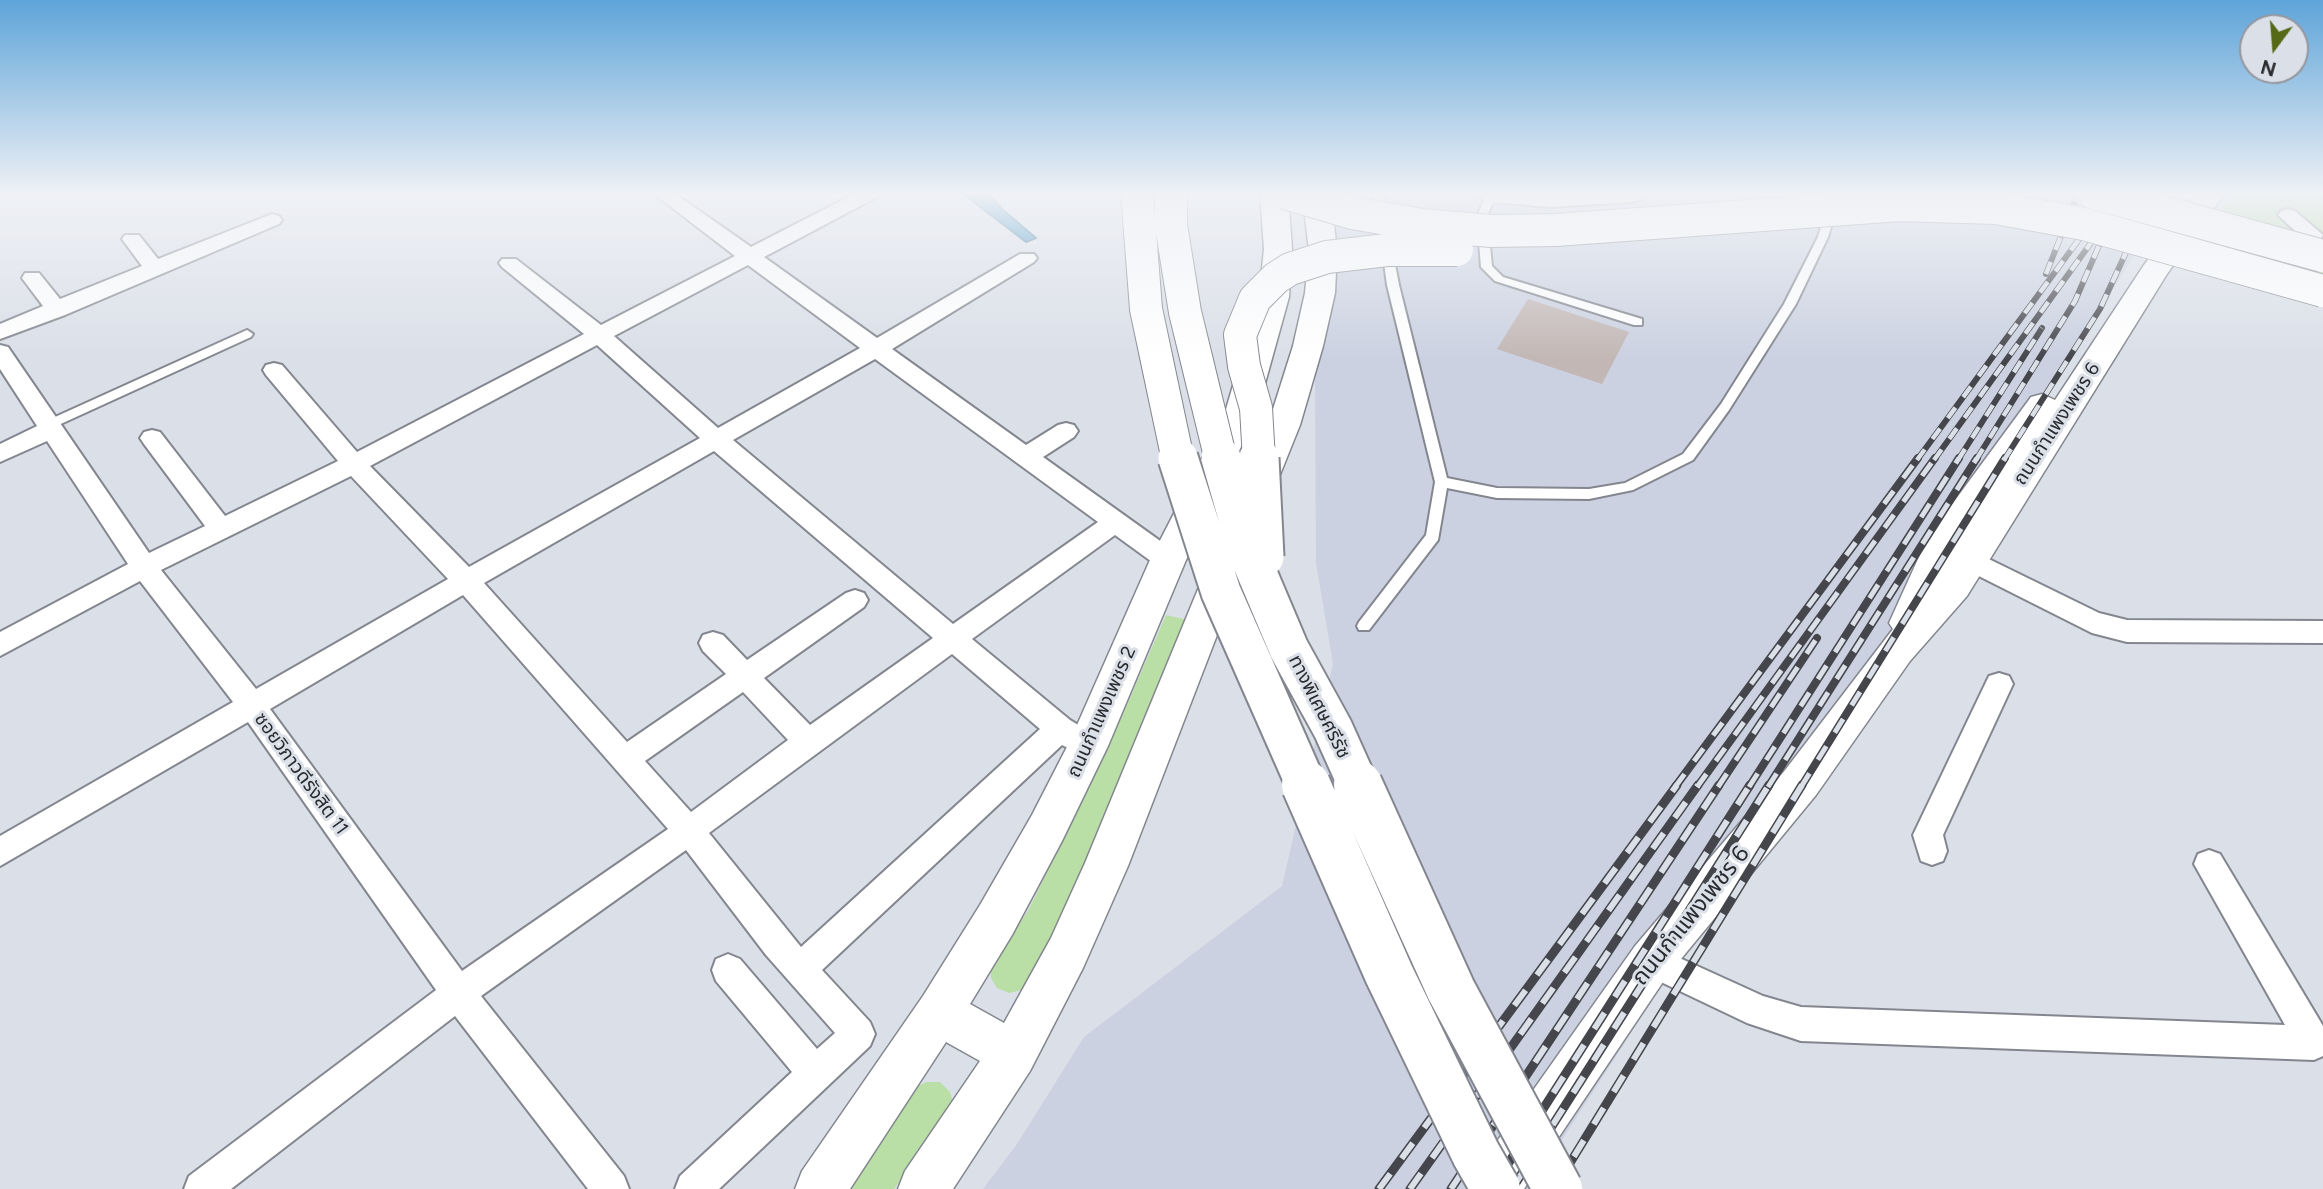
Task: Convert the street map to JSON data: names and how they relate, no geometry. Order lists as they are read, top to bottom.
{
  "streets": {
    "highway": ["ทางพิเศษศรีรัช"],
    "main road": ["ถนนกำแพงเพชร 6", "ถนนกำแพงเพชร 2"],
    "street": ["ซอยวิภาวดีรังสิต 11"]
  },
  "north": "bottom"
}
